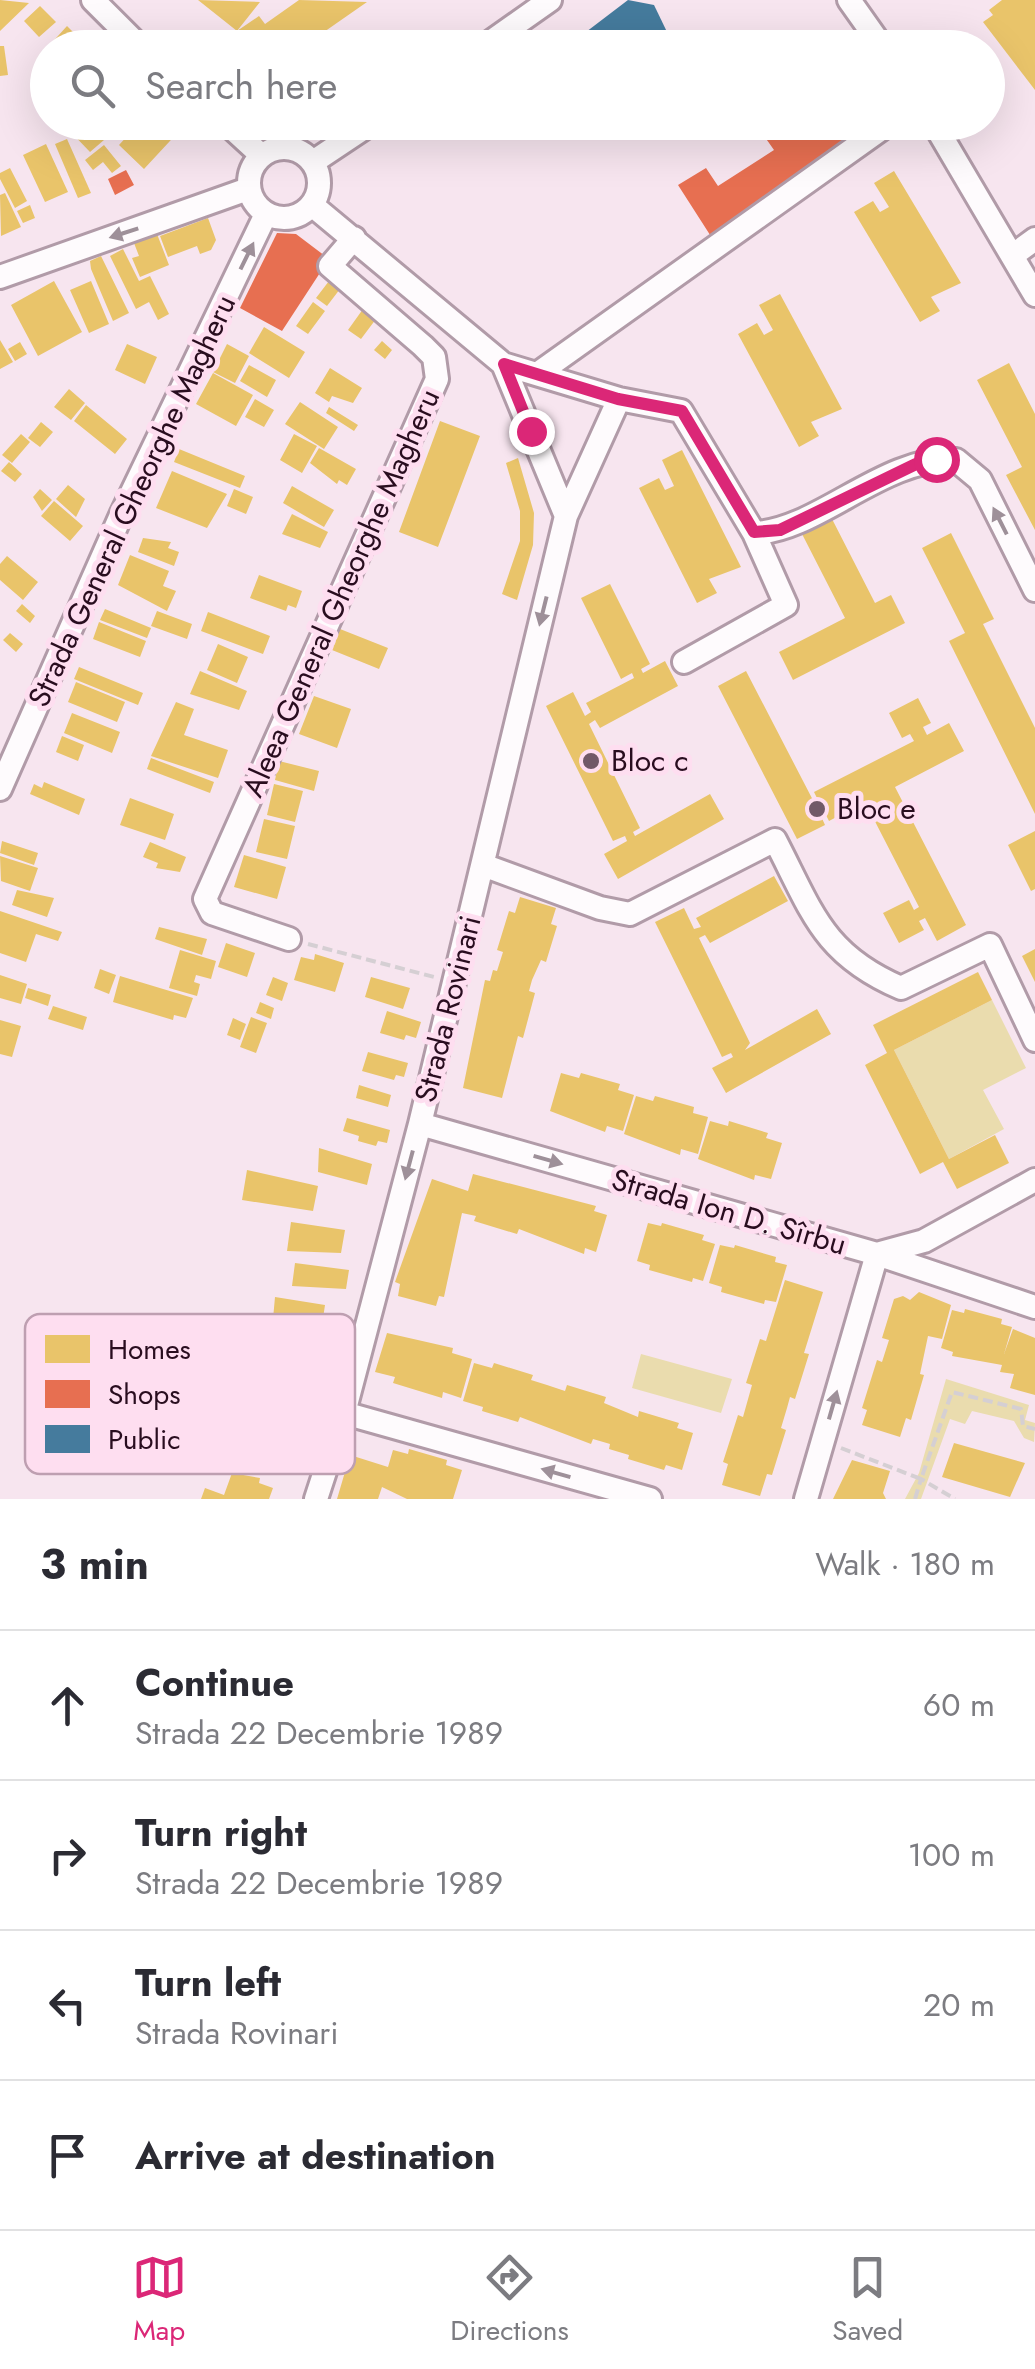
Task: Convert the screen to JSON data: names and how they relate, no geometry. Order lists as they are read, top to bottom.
{
  "streets": {
    "street": [
      "Strada General Gheorghe Magheru",
      "Aleea General Gheorghe Magheru",
      "Strada Rovinari",
      "Strada Ion D. Sîrbu"
    ]
  },
  "crossings": [
    ["Strada Rovinari", "Strada Ion D. Sîrbu"]
  ],
  "one_way": ["Strada General Gheorghe Magheru", "Strada Rovinari", "Strada Ion D. Sîrbu"],
  "places": ["Bloc c", "Bloc e"],
  "legend": ["Homes", "Shops", "Public"],
  "page": {
    "search": "Search here",
    "heading": ["3 min", "Walk · 180 m"],
    "list": [
      ["Continue", "Strada 22 Decembrie 1989", "60 m"],
      ["Turn right", "Strada 22 Decembrie 1989", "100 m"],
      ["Turn left", "Strada Rovinari", "20 m"],
      "Arrive at destination"
    ],
    "nav": ["Map", "Directions", "Saved"]
  }
}
